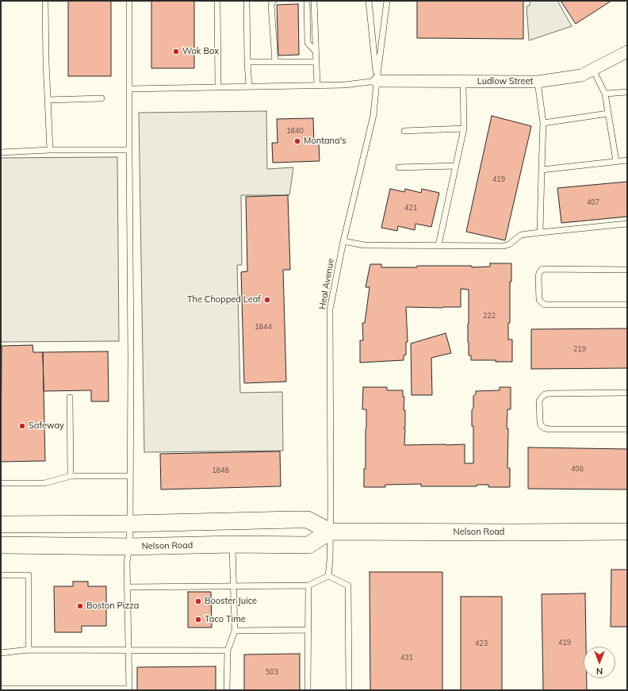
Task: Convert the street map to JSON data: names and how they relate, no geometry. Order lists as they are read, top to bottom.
{
  "streets": {
    "street": ["Ludlow Street", "Nelson Road"],
    "lane": ["Heal Avenue"]
  },
  "crossings": [
    ["Ludlow Street", "Heal Avenue"],
    ["Heal Avenue", "Nelson Road"]
  ],
  "places": [
    "Wok Box",
    "Montana's",
    "The Chopped Leaf",
    "Safeway",
    "Booster Juice",
    "Boston Pizza",
    "Taco Time"
  ],
  "house_numbers": [
    "1840",
    "419",
    "407",
    "421",
    "222",
    "1844",
    "219",
    "406",
    "1848",
    "419",
    "423",
    "431",
    "503"
  ],
  "north": "bottom"
}
